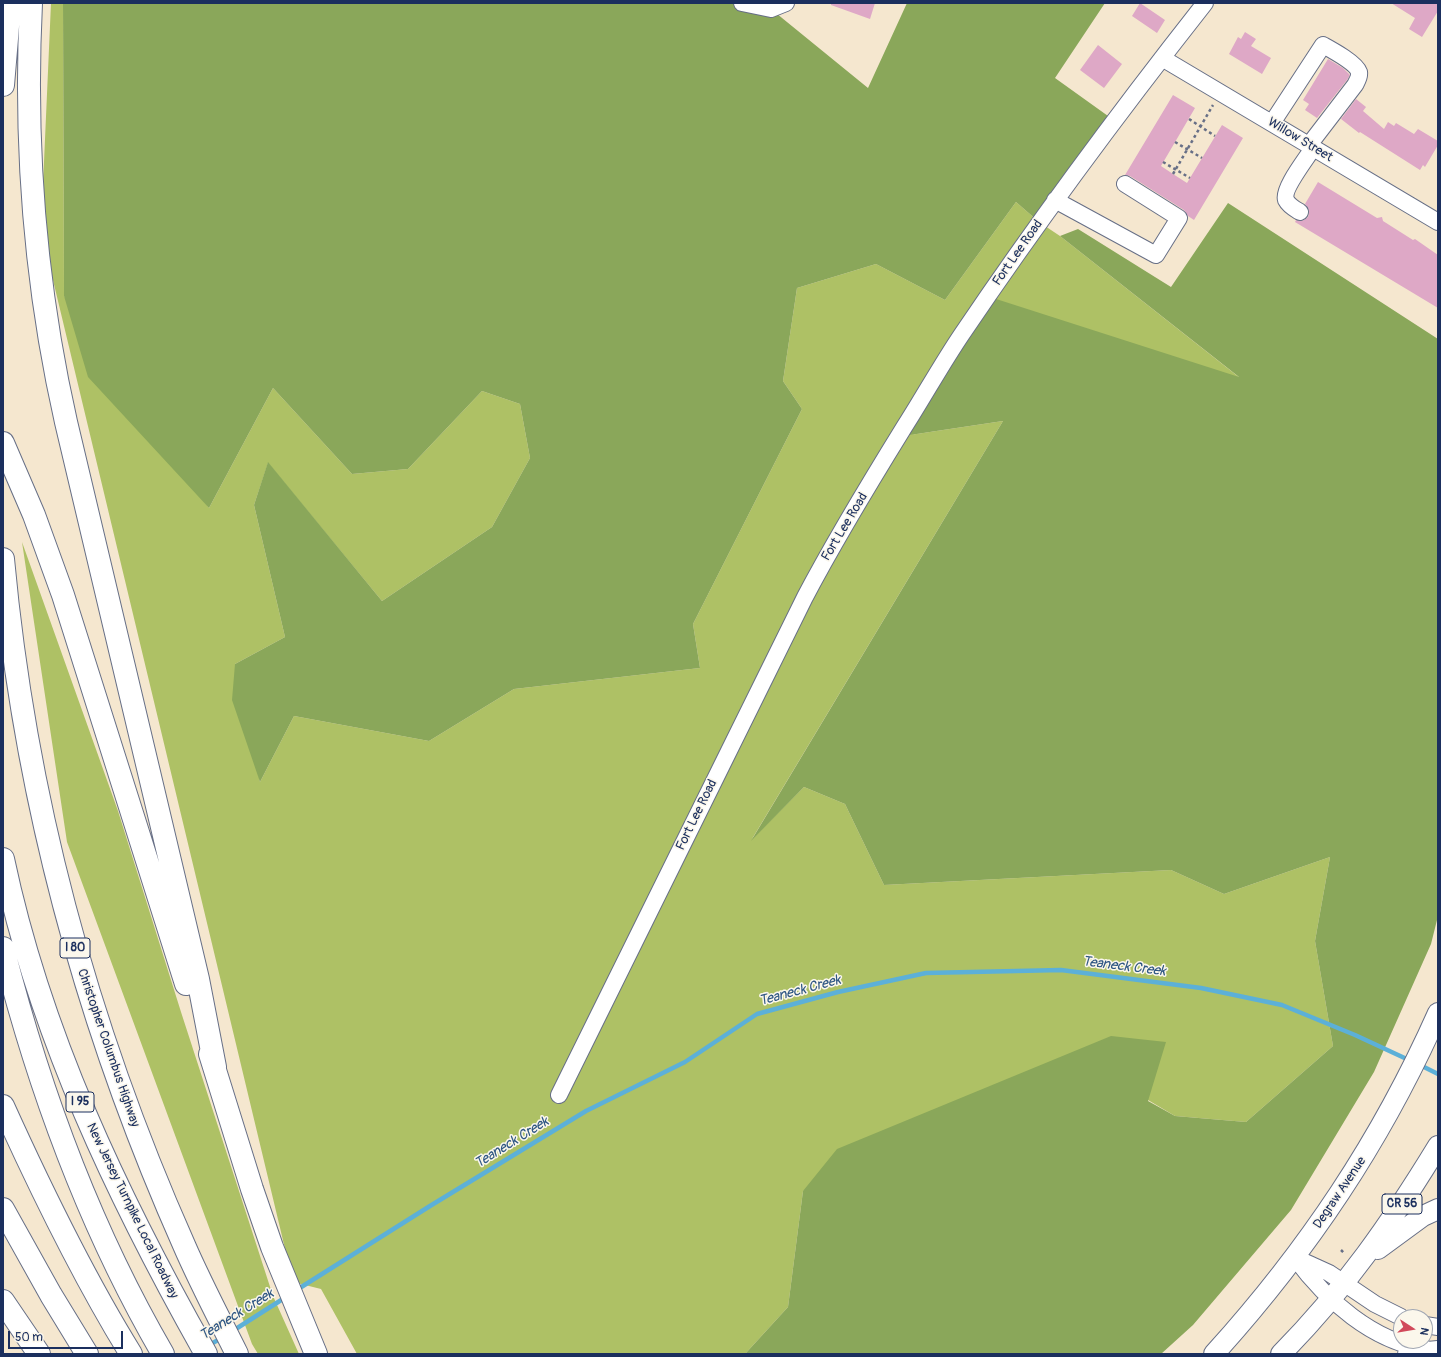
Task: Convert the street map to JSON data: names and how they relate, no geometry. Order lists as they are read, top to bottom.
{
  "streets": {
    "highway": [
      "I 80",
      "Christopher Columbus Highway",
      "I 95",
      "New Jersey Turnpike Local Roadway"
    ],
    "main road": ["Degraw Avenue", "CR 56"],
    "street": ["Willow Street", "Fort Lee Road"]
  },
  "crossings": [
    ["Willow Street", "Fort Lee Road"]
  ],
  "water": ["Teaneck Creek"],
  "scale_bar": "50 m",
  "north": "right"
}
